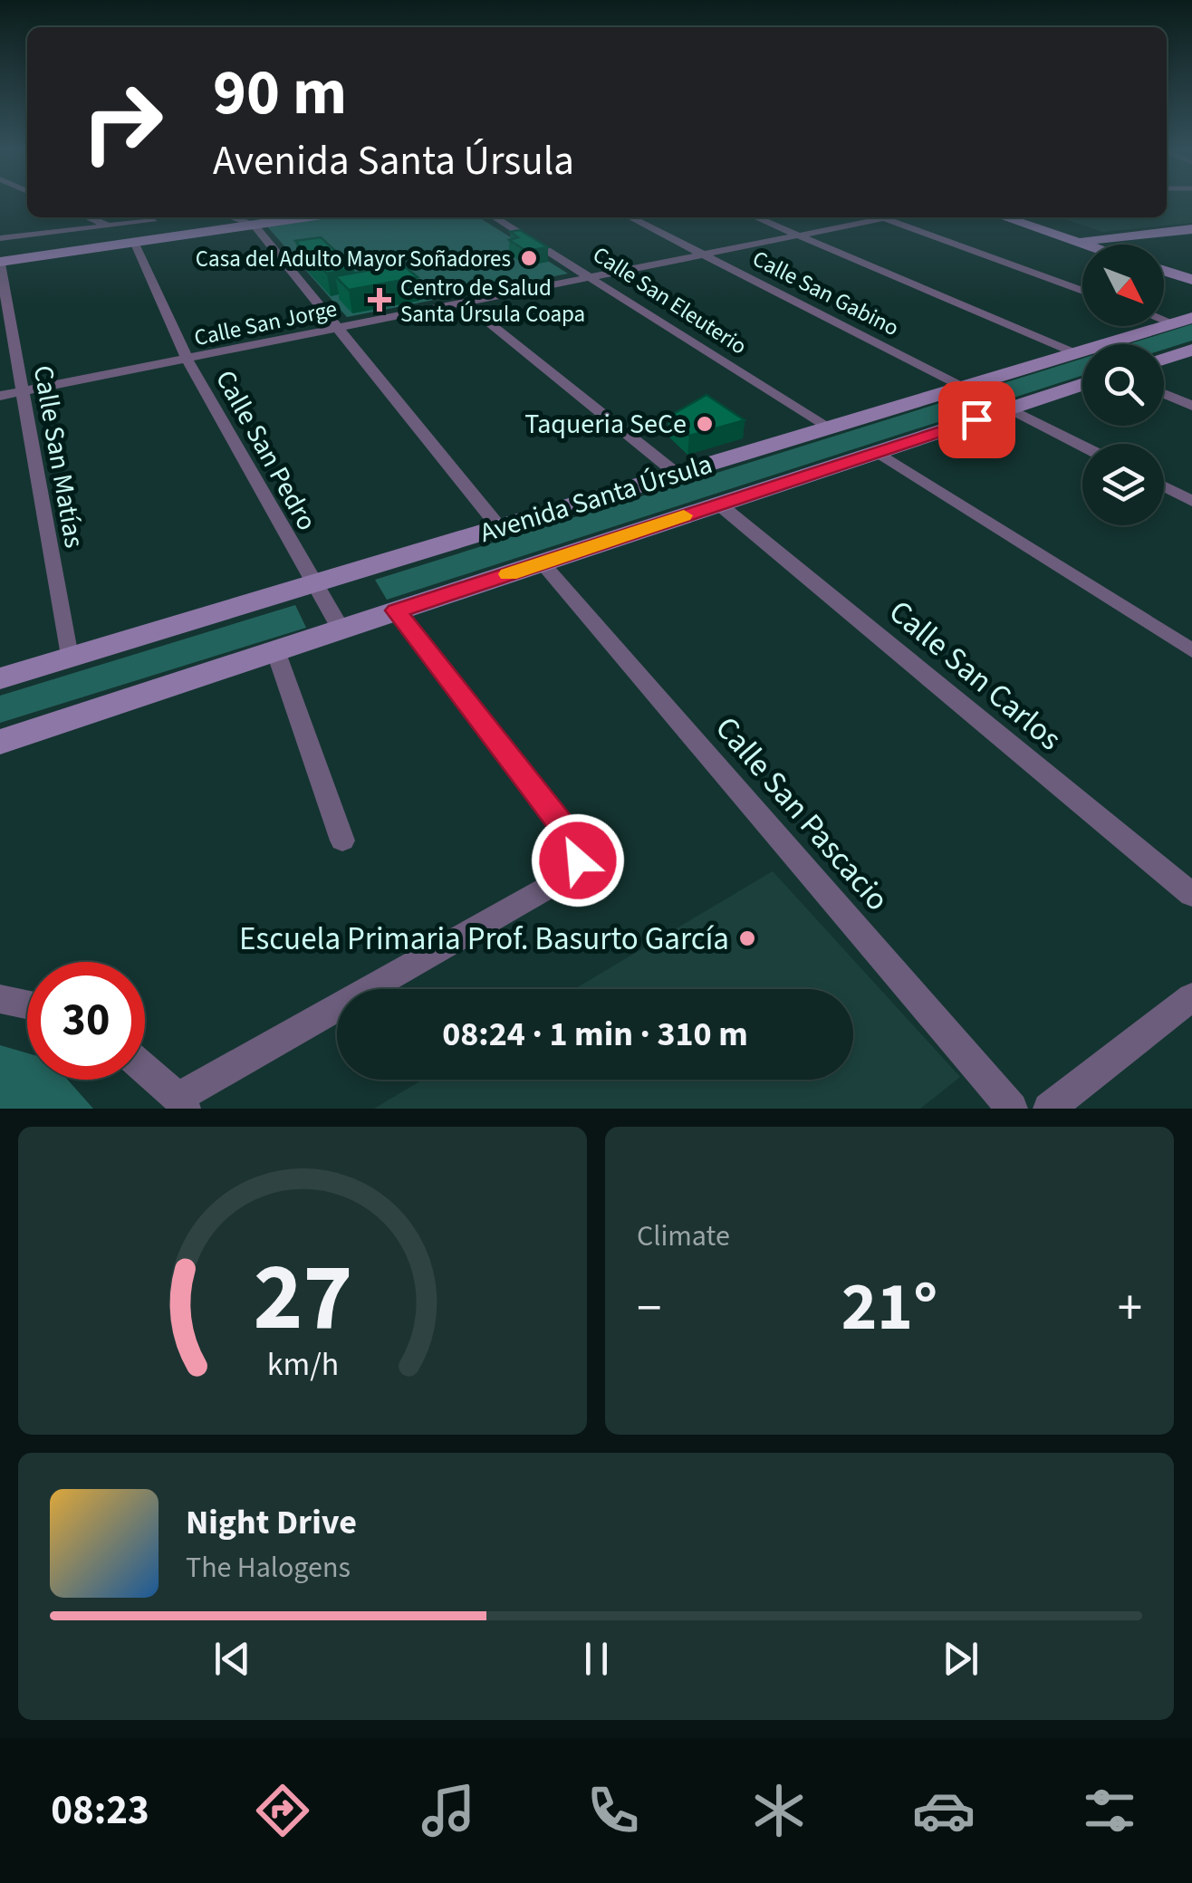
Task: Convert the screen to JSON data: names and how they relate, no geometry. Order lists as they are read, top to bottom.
{
  "streets": {
    "street": [
      "Calle San Gabino",
      "Calle San Eleuterio",
      "Calle San Jorge",
      "Calle San Pedro",
      "Calle San Matías",
      "Avenida Santa Úrsula",
      "Calle San Carlos",
      "Calle San Pascacio"
    ]
  },
  "crossings": [
    ["Calle San Gabino", "Calle San Jorge"],
    ["Calle San Gabino", "Avenida Santa Úrsula"],
    ["Calle San Eleuterio", "Calle San Jorge"],
    ["Calle San Eleuterio", "Avenida Santa Úrsula"],
    ["Calle San Jorge", "Calle San Pedro"],
    ["Calle San Jorge", "Calle San Matías"],
    ["Calle San Pedro", "Avenida Santa Úrsula"],
    ["Calle San Matías", "Avenida Santa Úrsula"],
    ["Avenida Santa Úrsula", "Calle San Carlos"],
    ["Avenida Santa Úrsula", "Calle San Pascacio"]
  ],
  "places": {
    "other": ["Casa del Adulto Mayor Soñadores", "Taqueria SeCe", "Escuela Primaria Prof. Basurto García"],
    "health": ["Centro de Salud Santa Úrsula Coapa"]
  },
  "north": "bottom right",
  "page": {
    "turn": ["90 m", "Avenida Santa Úrsula"],
    "limit": "30",
    "trip": "08:24 · 1 min · 310 m",
    "tile": "Climate",
    "heat": ["−", "21°", "+"],
    "song": ["Night Drive", "The Halogens"],
    "tabs": "08:23",
    "gauge": ["27", "km/h"]
  }
}
